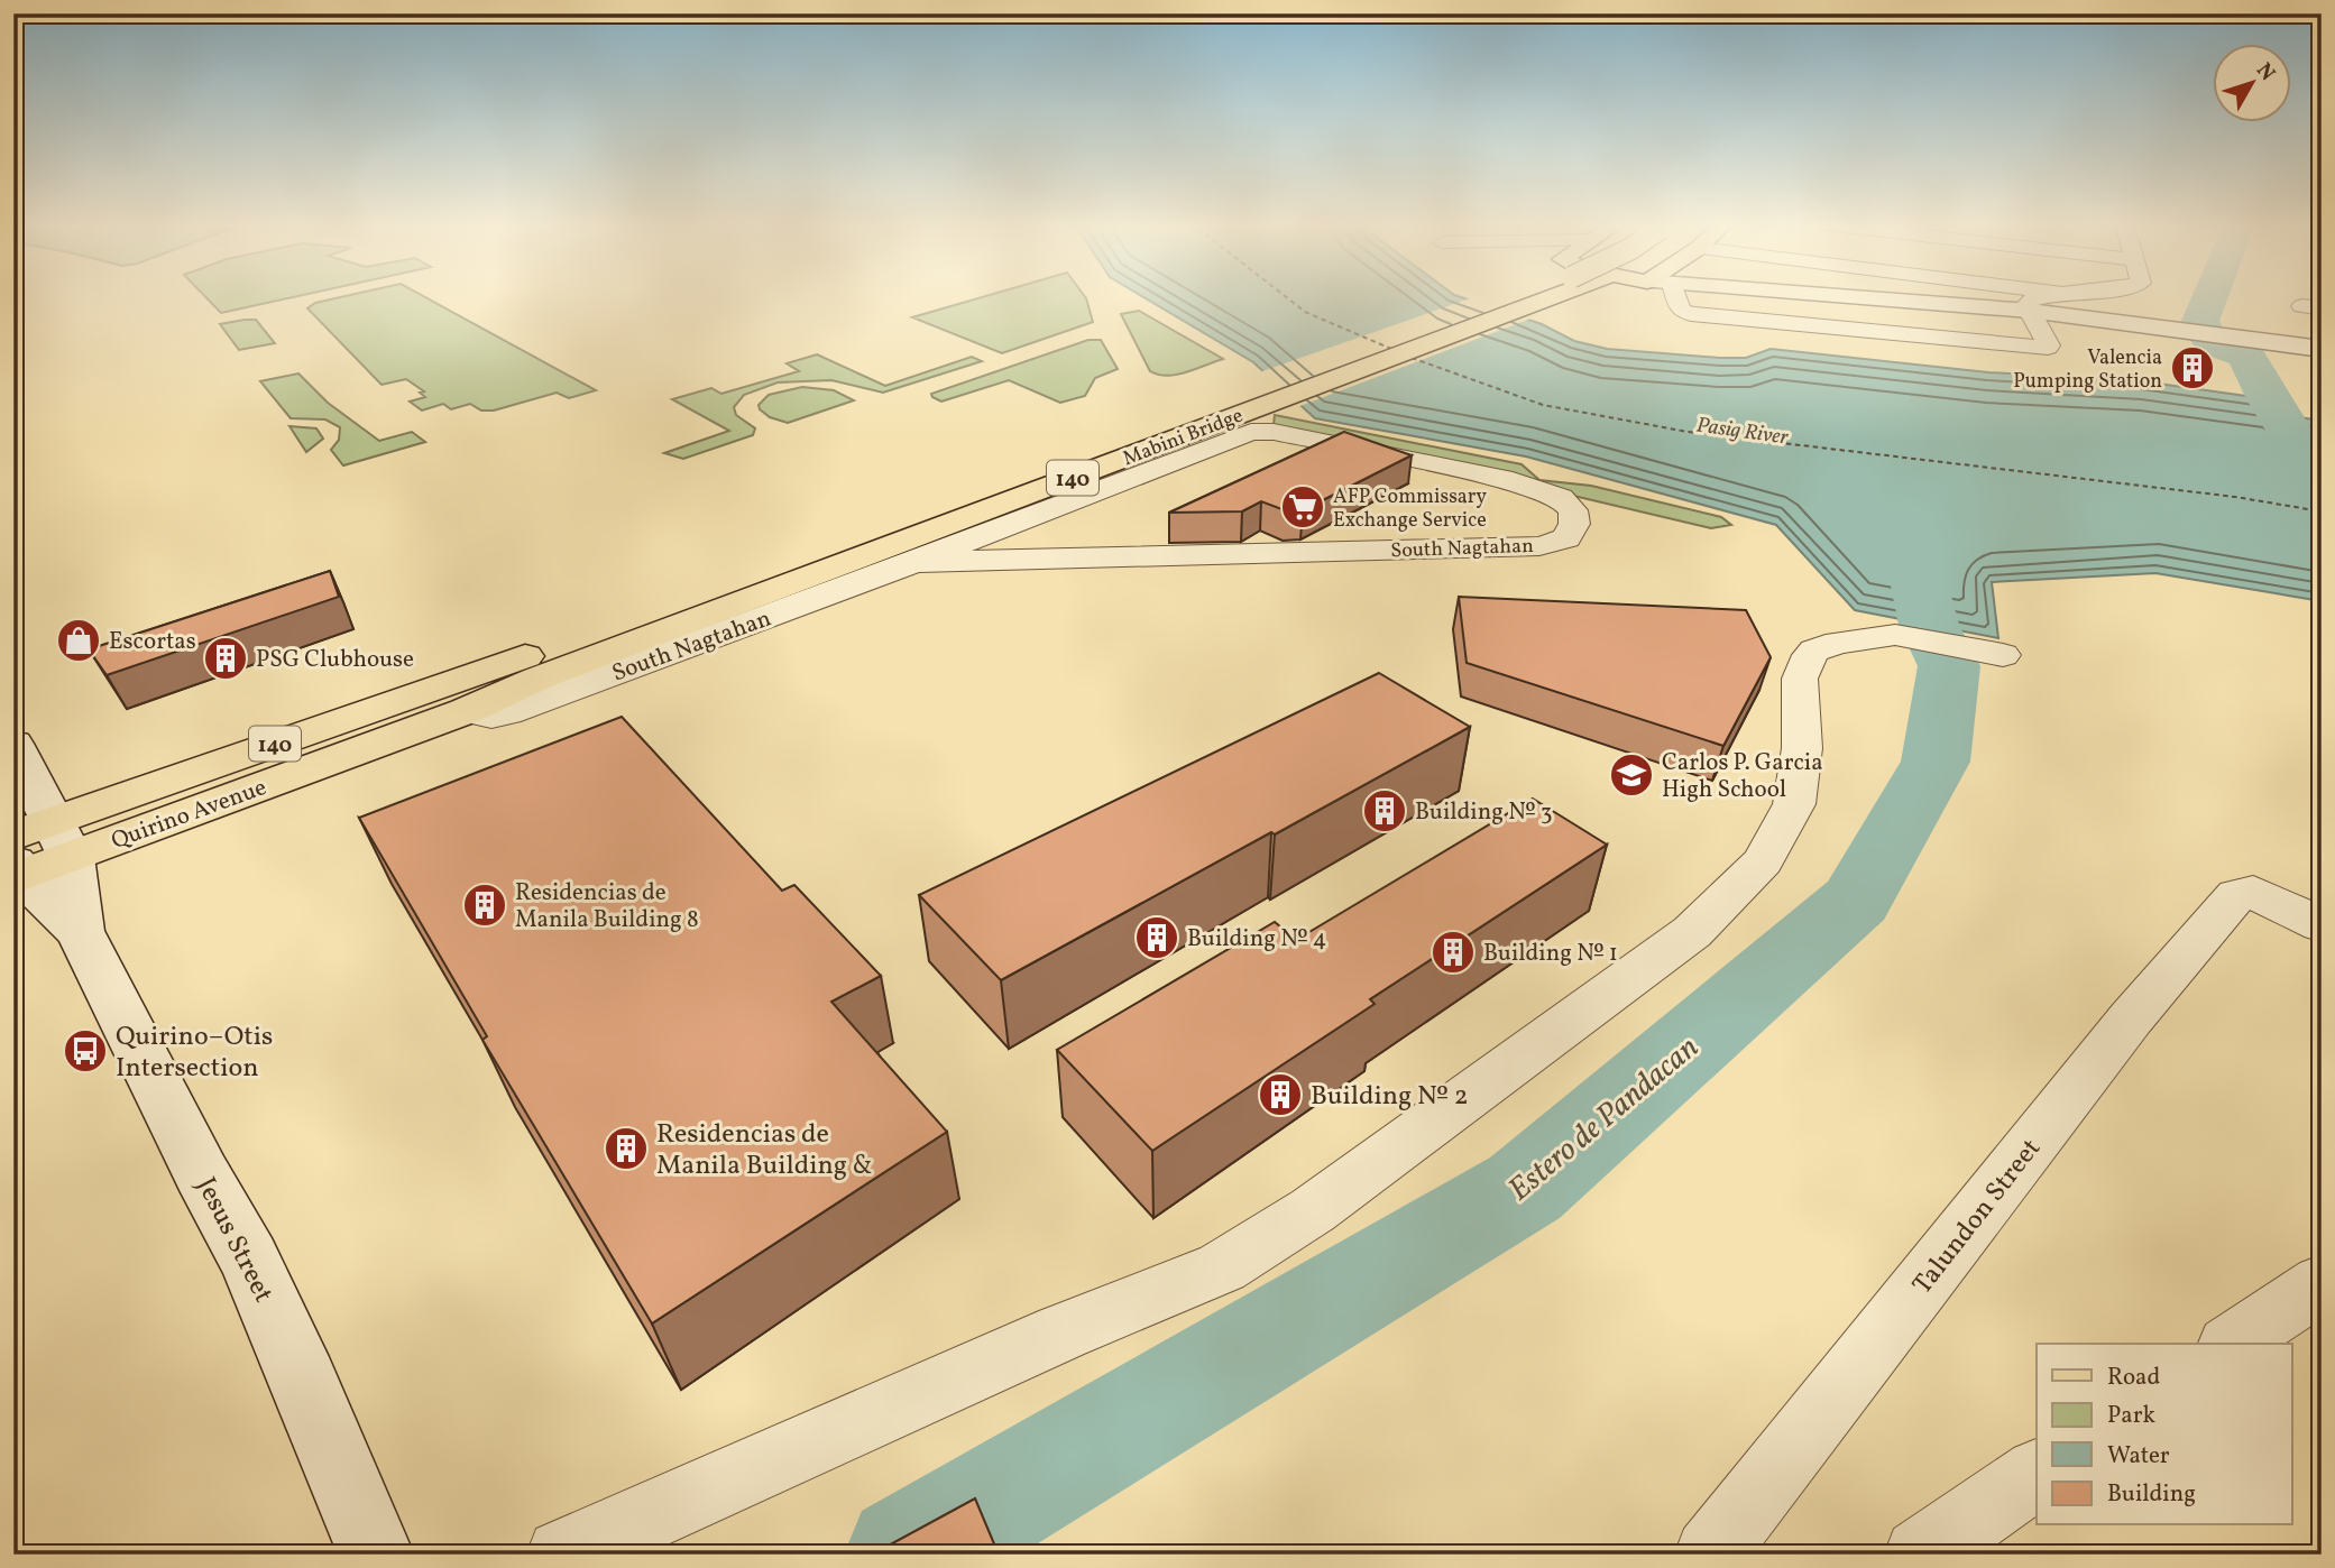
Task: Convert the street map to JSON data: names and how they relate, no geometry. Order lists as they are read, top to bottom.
{
  "streets": {
    "main road": ["Mabini Bridge", "140", "Quirino Avenue"],
    "street": ["South Nagtahan", "Talundon Street", "Jesus Street"]
  },
  "crossings": [
    ["Mabini Bridge", "Quirino Avenue"],
    ["South Nagtahan", "Quirino Avenue"],
    ["Quirino Avenue", "Jesus Street"]
  ],
  "water": ["Pasig River", "Estero de Pandacan"],
  "places": {
    "building": [
      "Valencia Pumping Station",
      "PSG Clubhouse",
      "Building № 3",
      "Residencias de Manila Building 8",
      "Building № 4",
      "Building № 1",
      "Building № 2",
      "Residencias de Manila Building &"
    ],
    "supermarket": ["AFP Commissary Exchange Service"],
    "shop": ["Escortas"],
    "school or university": ["Carlos P. Garcia High School"],
    "bus stop": ["Quirino–Otis Intersection"]
  },
  "legend": [
    "Road",
    "Park",
    "Water",
    "Building"
  ],
  "north": "top right"
}
